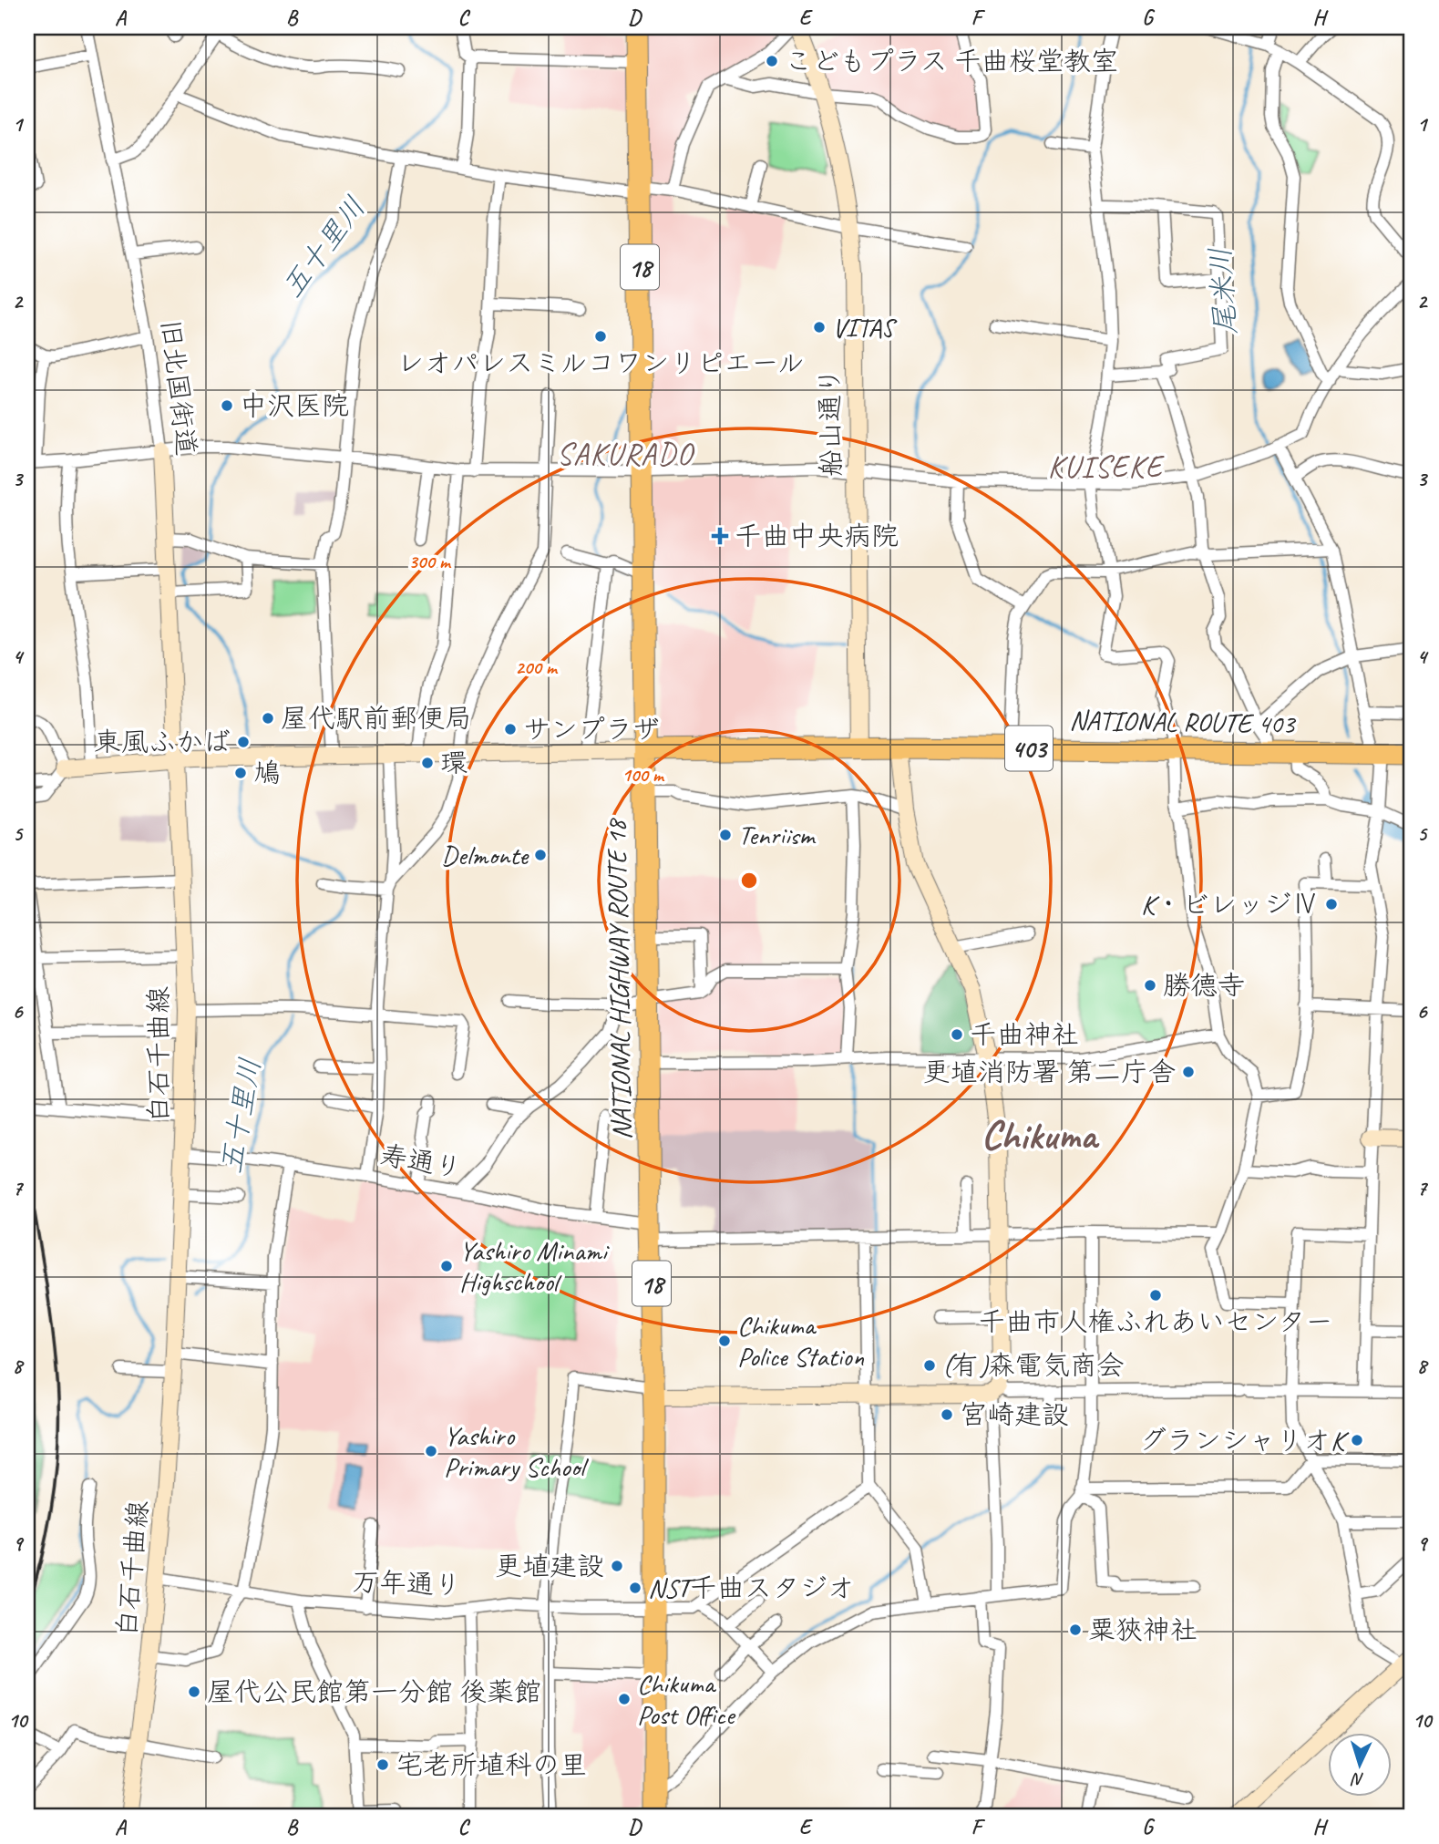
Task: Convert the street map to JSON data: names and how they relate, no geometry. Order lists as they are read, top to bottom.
{
  "streets": {
    "highway": [
      "18",
      "NATIONAL ROUTE 403",
      "403",
      "NATIONAL HIGHWAY ROUTE 18"
    ],
    "street": [
      "旧北国街道",
      "船山通り",
      "白石千曲線",
      "寿通り",
      "万年通り"
    ]
  },
  "crossings": [
    ["旧北国街道", "白石千曲線"],
    ["船山通り", "NATIONAL ROUTE 403"],
    ["NATIONAL ROUTE 403", "NATIONAL HIGHWAY ROUTE 18"],
    ["NATIONAL HIGHWAY ROUTE 18", "寿通り"],
    ["NATIONAL HIGHWAY ROUTE 18", "万年通り"],
    ["白石千曲線", "寿通り"],
    ["白石千曲線", "万年通り"]
  ],
  "districts": ["SAKURADO", "KUISEKE", "Chikuma"],
  "water": ["五十里川", "尾米川"],
  "places": {
    "other": [
      "こどもプラス 千曲桜堂教室",
      "VITAS",
      "レオパレスミルコワンリピエール",
      "中沢医院",
      "屋代駅前郵便局",
      "サンプラザ",
      "東風ふかば",
      "環",
      "鳩",
      "Tenriism",
      "Delmonte",
      "K・ビレッジⅣ",
      "勝德寺",
      "千曲神社",
      "更埴消防署 第二庁舎",
      "Yashiro Minami Highschool",
      "千曲市人権ふれあいセンター",
      "Chikuma Police Station",
      "(有)森電気商会",
      "宮崎建設",
      "グランシャリオK",
      "Yashiro Primary School",
      "更埴建設",
      "NST千曲スタジオ",
      "粟狹神社",
      "屋代公民館第一分館 後薬館",
      "Chikuma Post Office",
      "宅老所埴科の里"
    ],
    "health": ["千曲中央病院"]
  },
  "north": "bottom",
  "grid": {
    "columns": [
      "A",
      "B",
      "C",
      "D",
      "E",
      "F",
      "G",
      "H"
    ],
    "rows": [
      "1",
      "2",
      "3",
      "4",
      "5",
      "6",
      "7",
      "8",
      "9",
      "10"
    ]
  },
  "rings": ["300 m", "200 m", "100 m"]
}
